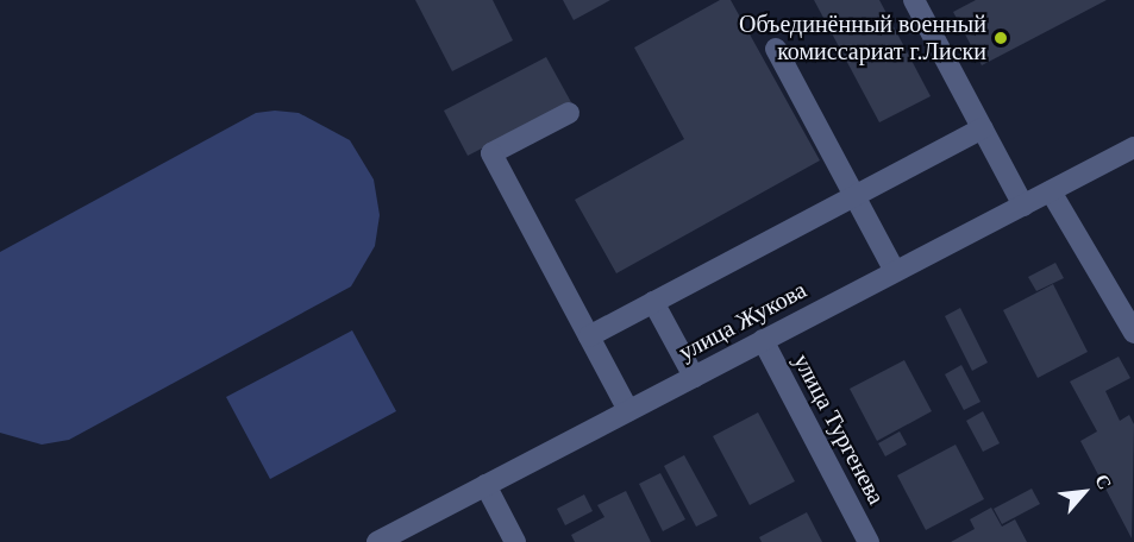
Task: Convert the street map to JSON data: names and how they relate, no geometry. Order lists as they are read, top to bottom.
{
  "streets": {
    "street": ["улица Жукова", "улица Тургенева"]
  },
  "crossings": [
    ["улица Жукова", "улица Тургенева"]
  ],
  "places": ["Объединённый военный комиссариат г.Лиски"],
  "north": "top right"
}
